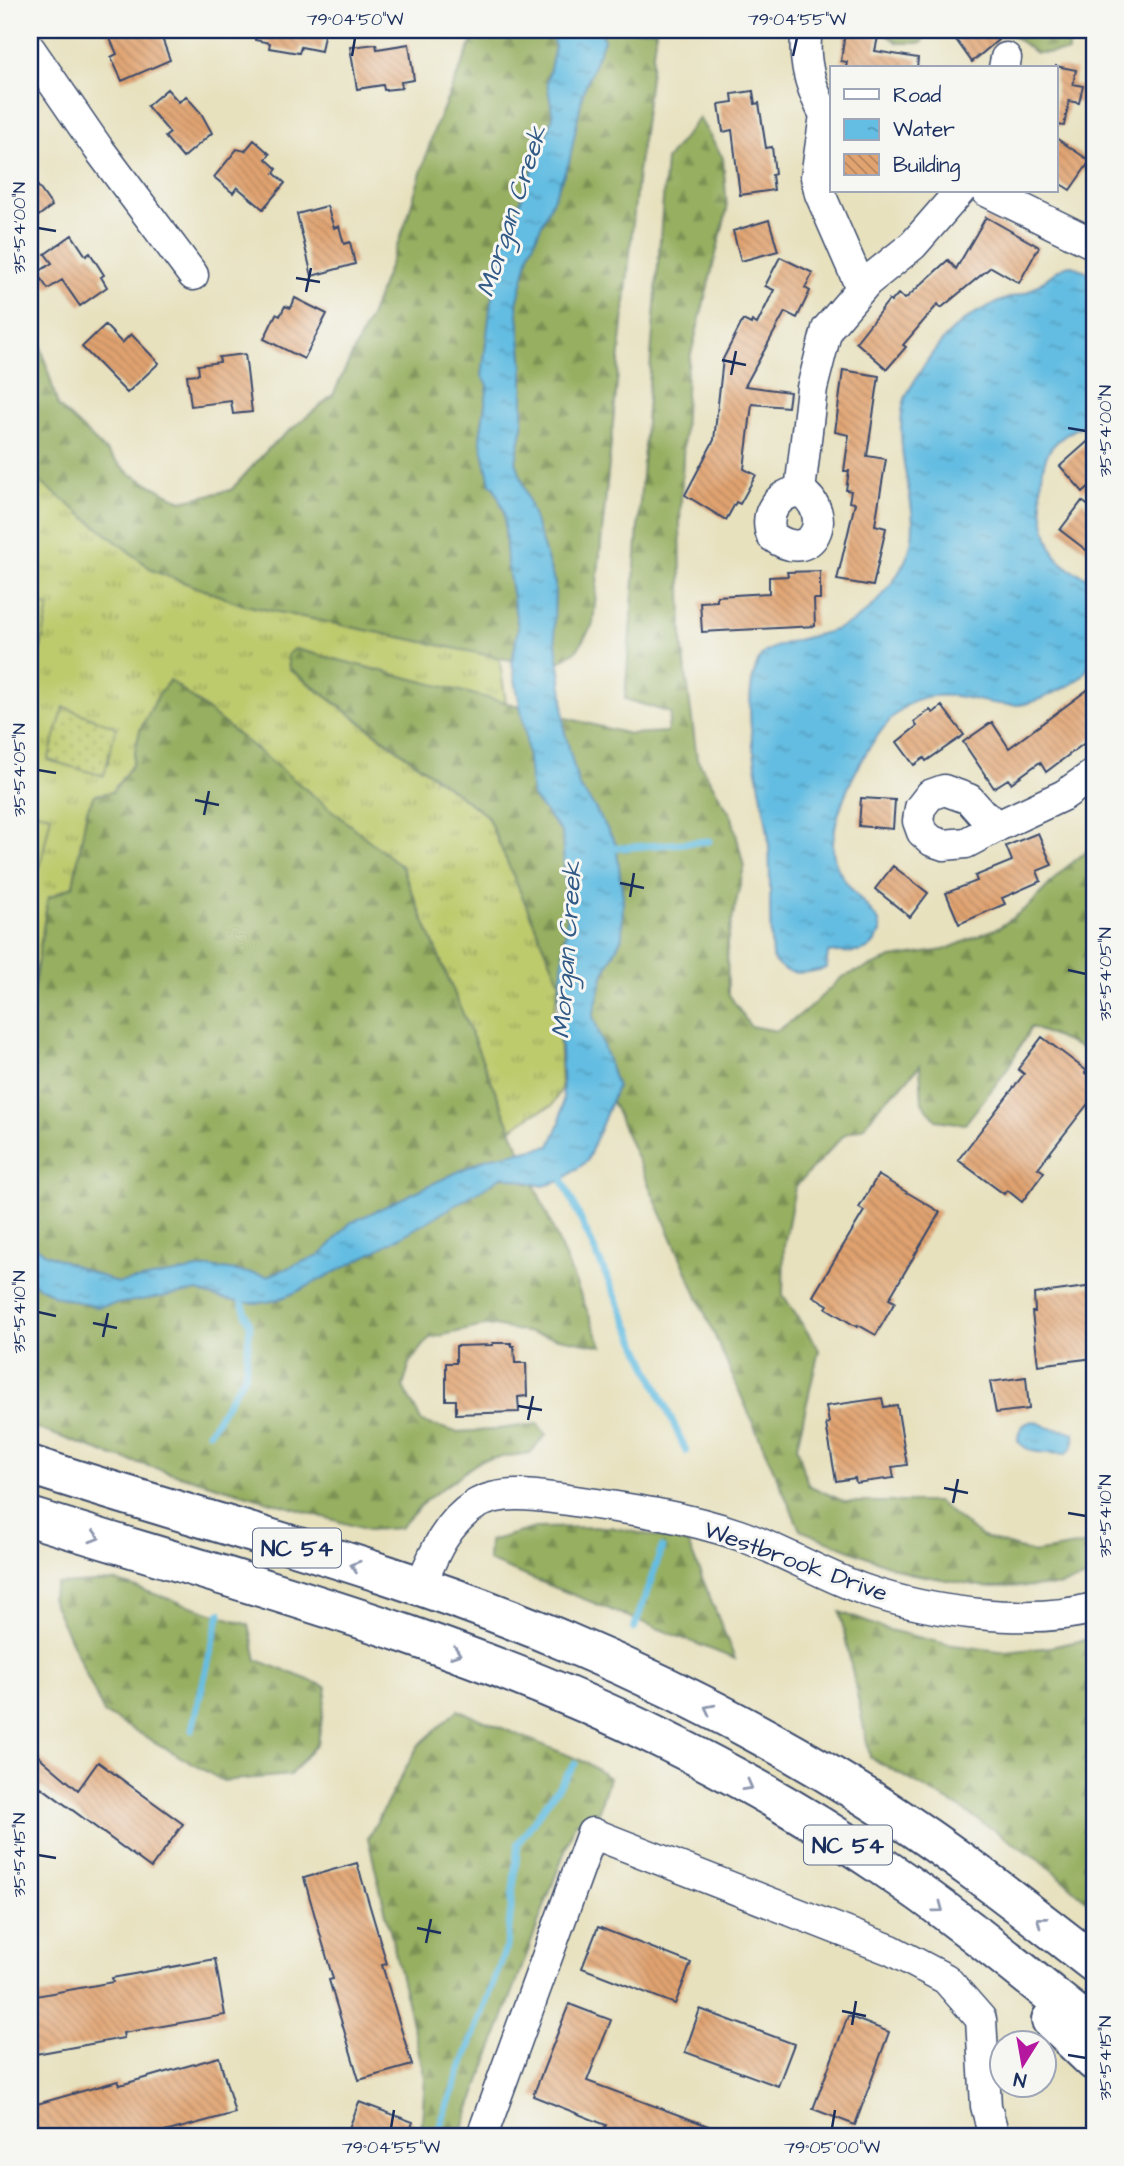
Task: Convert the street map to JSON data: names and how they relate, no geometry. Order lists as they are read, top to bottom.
{
  "streets": {
    "highway": ["NC 54"],
    "street": ["Westbrook Drive"]
  },
  "crossings": [
    ["NC 54", "Westbrook Drive"]
  ],
  "water": ["Morgan Creek"],
  "legend": ["Road", "Water", "Building"],
  "north": "bottom",
  "coordinates": [
    "79°04'50\"W",
    "79°04'55\"W",
    "35°54'00\"N",
    "35°54'05\"N",
    "35°54'10\"N",
    "35°54'15\"N",
    "79°05'00\"W"
  ]
}
